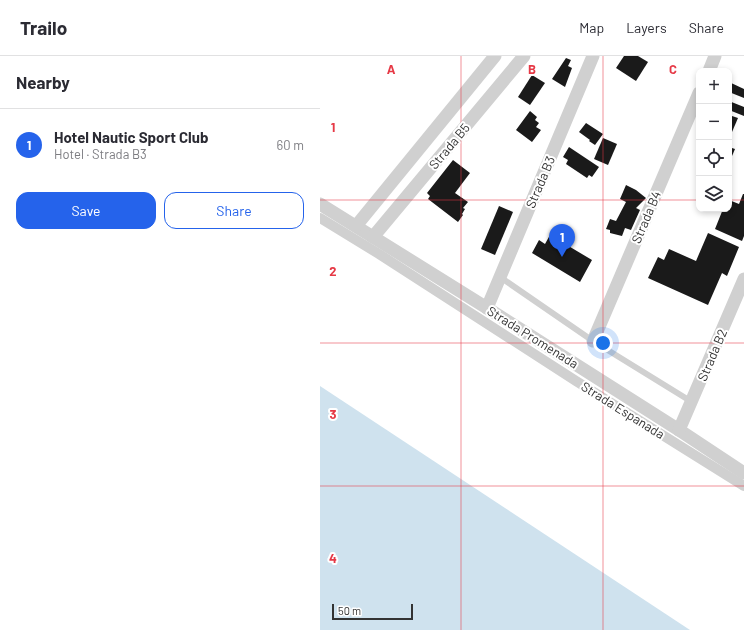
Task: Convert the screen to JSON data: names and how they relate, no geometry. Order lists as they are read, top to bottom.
{
  "streets": {
    "street": [
      "Strada B5",
      "Strada B3",
      "Strada B4",
      "Strada Promenada",
      "Strada B2",
      "Strada Espanada"
    ]
  },
  "crossings": [
    ["Strada B5", "Strada Promenada"],
    ["Strada B3", "Strada Promenada"],
    ["Strada Promenada", "Strada B2"]
  ],
  "scale_bar": "50 m",
  "page": {
    "header": "Trailo",
    "nav": ["Map", "Layers", "Share"],
    "heading": "Nearby",
    "map_buttons": ["+", "−"],
    "list": [
      {
        "mark": "1",
        "name": "Hotel Nautic Sport Club",
        "note": "Hotel · Strada B3",
        "value": "60 m"
      }
    ],
    "buttons": ["Save", "Share"],
    "pins": "1",
    "scale": "50 m"
  },
  "grid": {
    "columns": ["A", "B", "C"],
    "rows": [
      "1",
      "2",
      "3",
      "4"
    ]
  }
}
